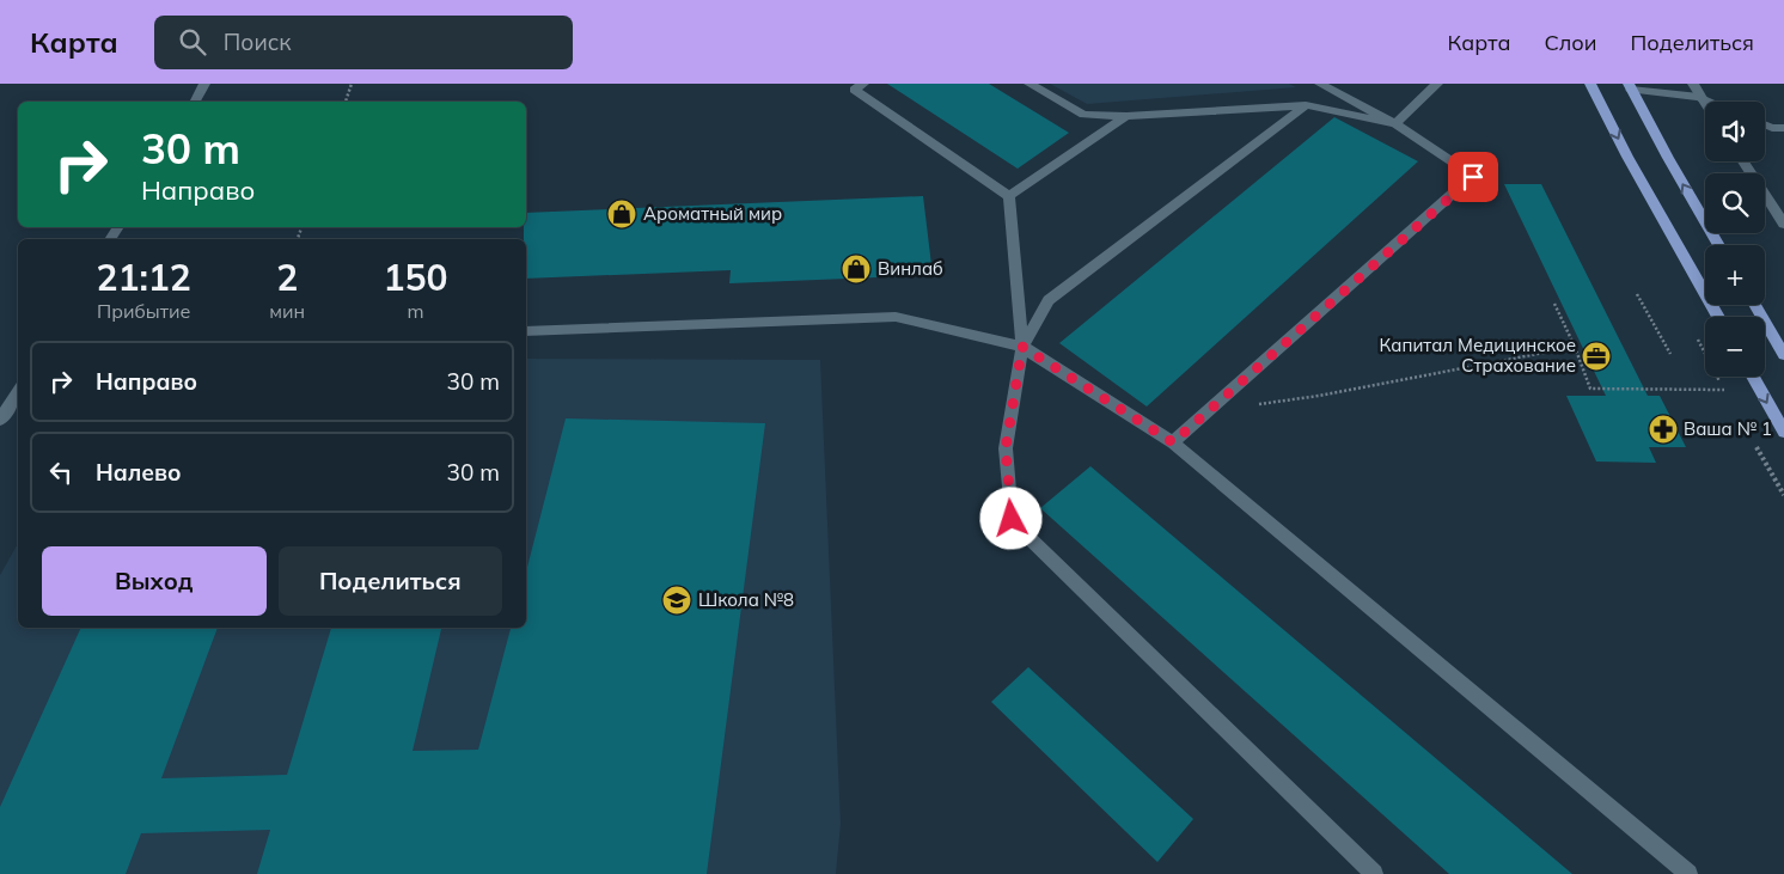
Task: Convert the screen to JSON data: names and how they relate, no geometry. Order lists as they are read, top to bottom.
{
  "places": {
    "shop": ["Ароматный мир", "Винлаб"],
    "office": ["Капитал Медицинское Страхование"],
    "pharmacy": ["Ваша № 1"],
    "school or university": ["Школа №8"]
  },
  "page": {
    "header": "Карта",
    "search": "Поиск",
    "nav": ["Карта", "Слои", "Поделиться"],
    "map_buttons": ["+", "−"],
    "turn": ["30 m", "Направо"],
    "eta": [
      "21:12",
      "Прибытие",
      "2",
      "мин",
      "150",
      "m"
    ],
    "list": [
      {
        "name": "Направо",
        "value": "30 m"
      },
      {
        "name": "Налево",
        "value": "30 m"
      }
    ],
    "buttons": ["Выход", "Поделиться"]
  }
}
